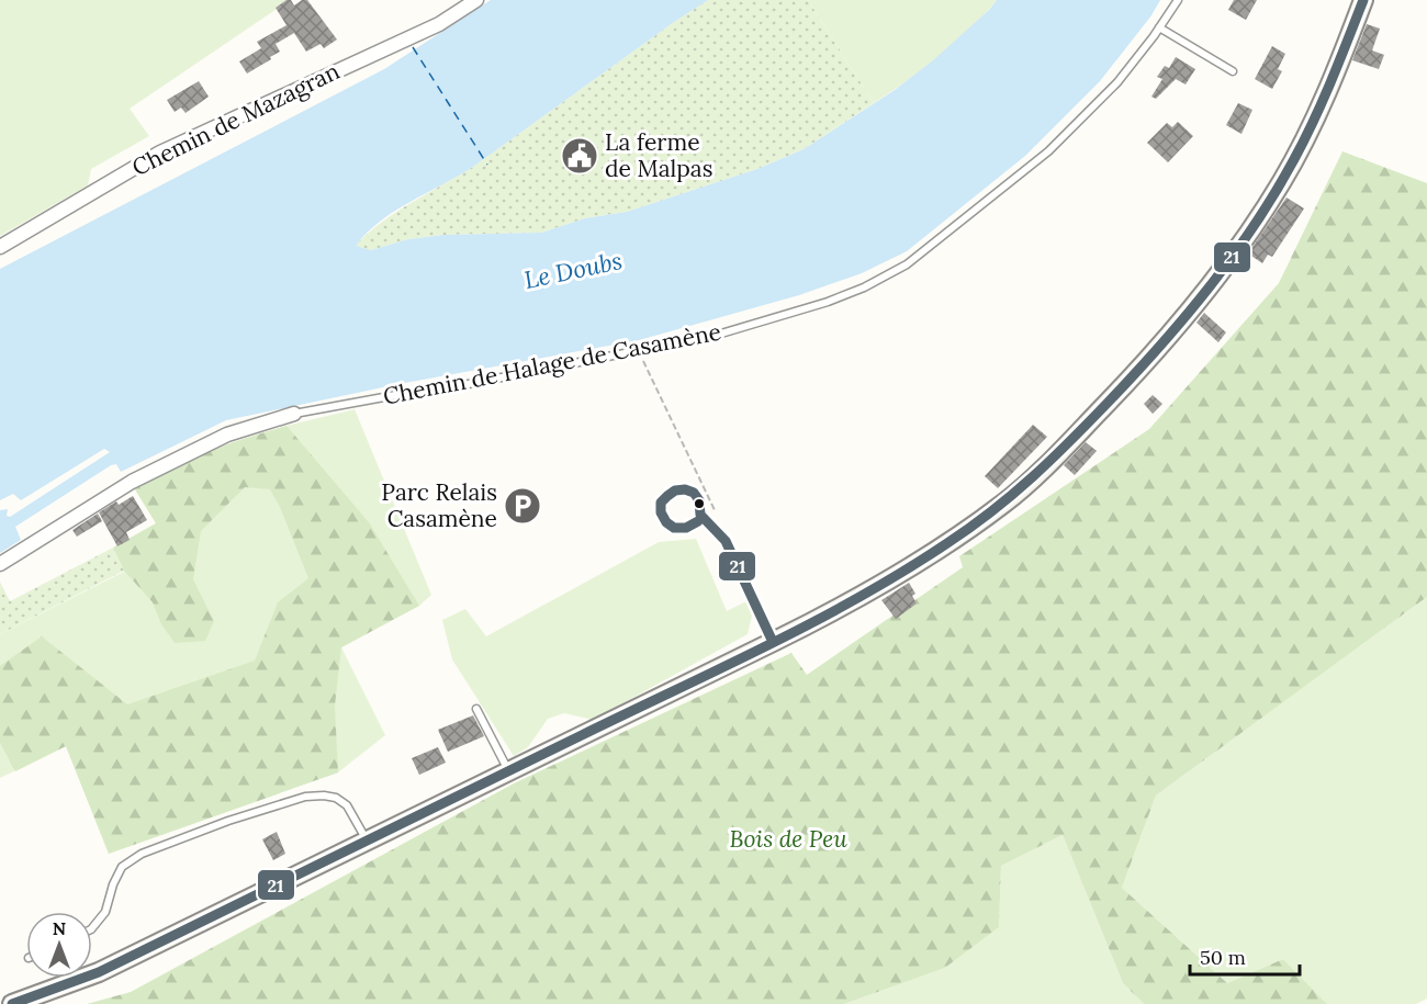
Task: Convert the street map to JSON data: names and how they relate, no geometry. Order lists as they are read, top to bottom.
{
  "streets": {
    "street": ["Chemin de Mazagran", "Chemin de Halage de Casamène"]
  },
  "water": ["Le Doubs"],
  "parks": ["Bois de Peu"],
  "places": {
    "public building": ["La ferme de Malpas"],
    "parking": ["Parc Relais Casamène"]
  },
  "lines": ["transit line 21"],
  "scale_bar": "50 m",
  "north": "top"
}
